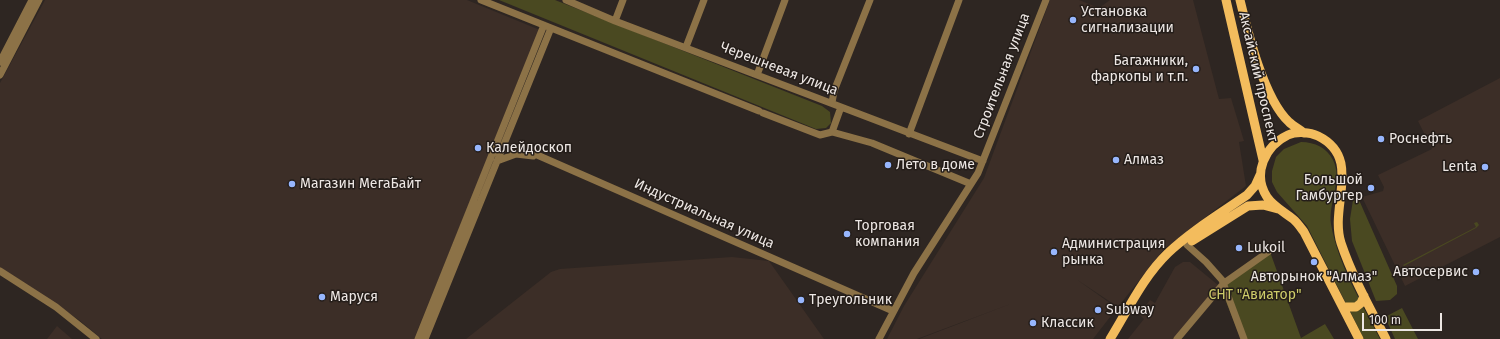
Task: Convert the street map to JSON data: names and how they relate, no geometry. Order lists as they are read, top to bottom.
{
  "streets": {
    "main road": ["Аксайский проспект"],
    "street": ["Черешневая улица", "Строительная улица", "Индустриальная улица"]
  },
  "crossings": [
    ["Черешневая улица", "Строительная улица"],
    ["Строительная улица", "Индустриальная улица"]
  ],
  "parks": ["СНТ \"Авиатор\""],
  "places": [
    "Установка сигнализации",
    "Багажники, фаркопы и т.п.",
    "Роснефть",
    "Калейдоскоп",
    "Алмаз",
    "Лето в доме",
    "Lenta",
    "Магазин МегаБайт",
    "Большой Гамбургер",
    "Торговая компания",
    "Lukoil",
    "Администрация рынка",
    "Авторынок \"Алмаз\"",
    "Автосервис",
    "Маруся",
    "Треугольник",
    "Subway",
    "Классик"
  ],
  "scale_bar": "100 m"
}
